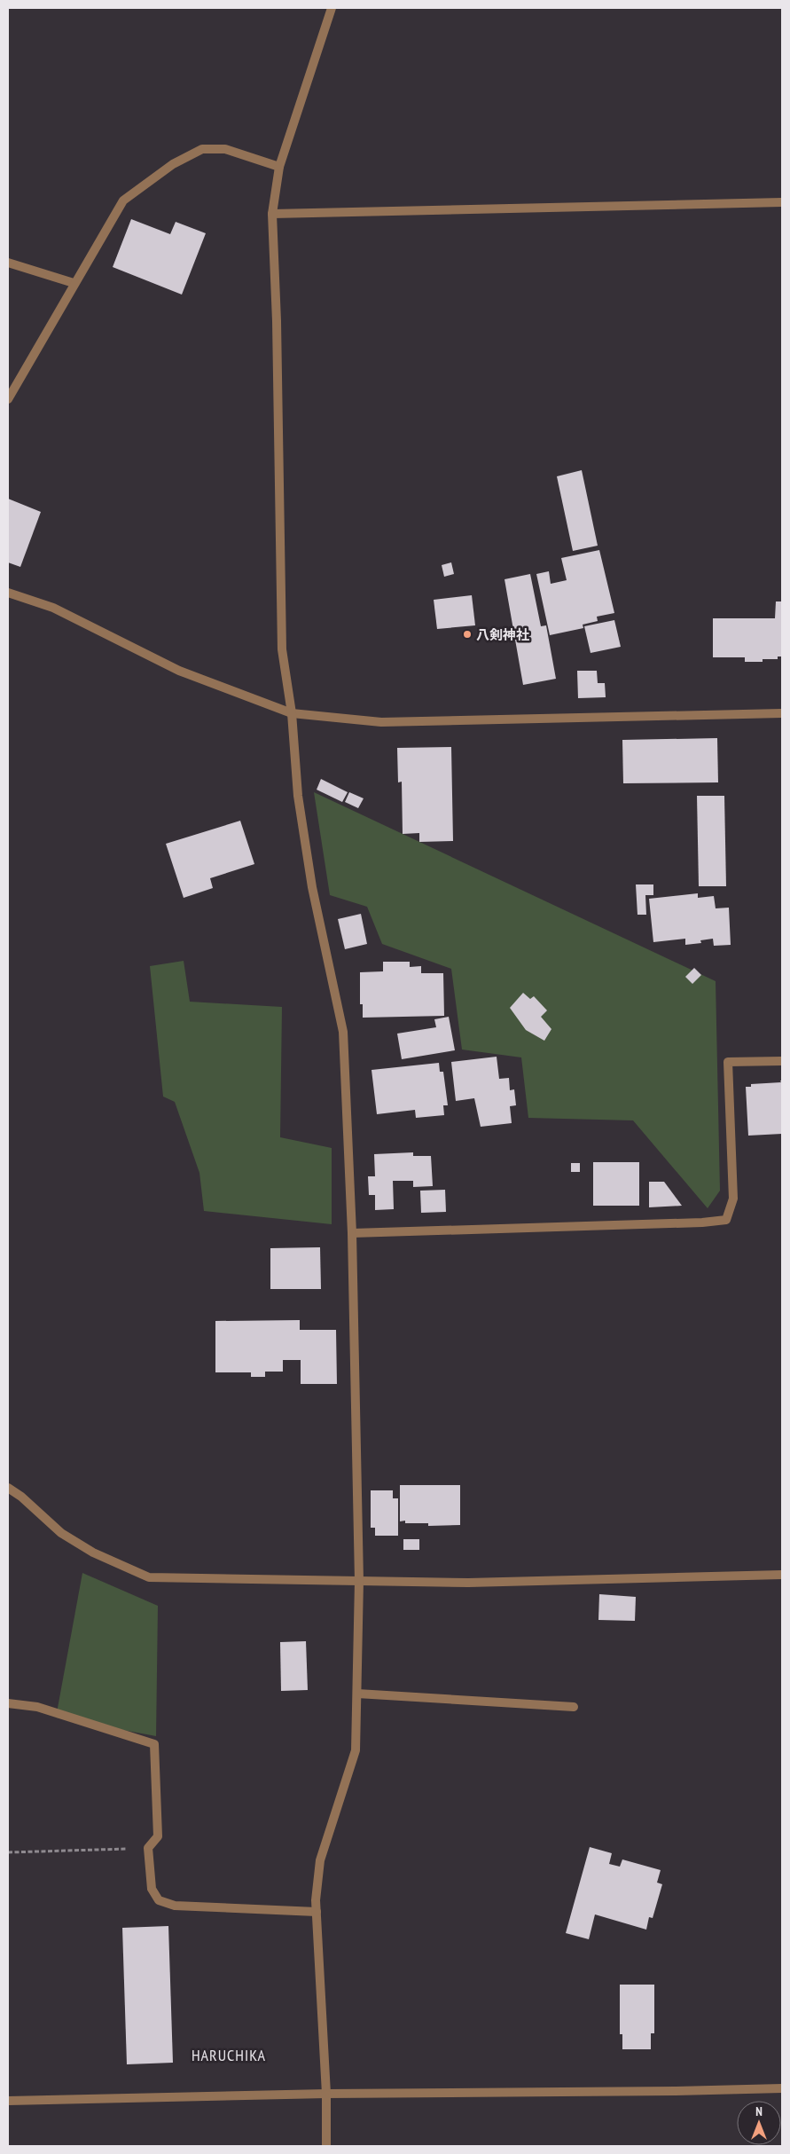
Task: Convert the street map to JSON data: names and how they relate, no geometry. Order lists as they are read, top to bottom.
{
  "districts": ["HARUCHIKA"],
  "places": ["八剣神社"],
  "north": "top"
}
